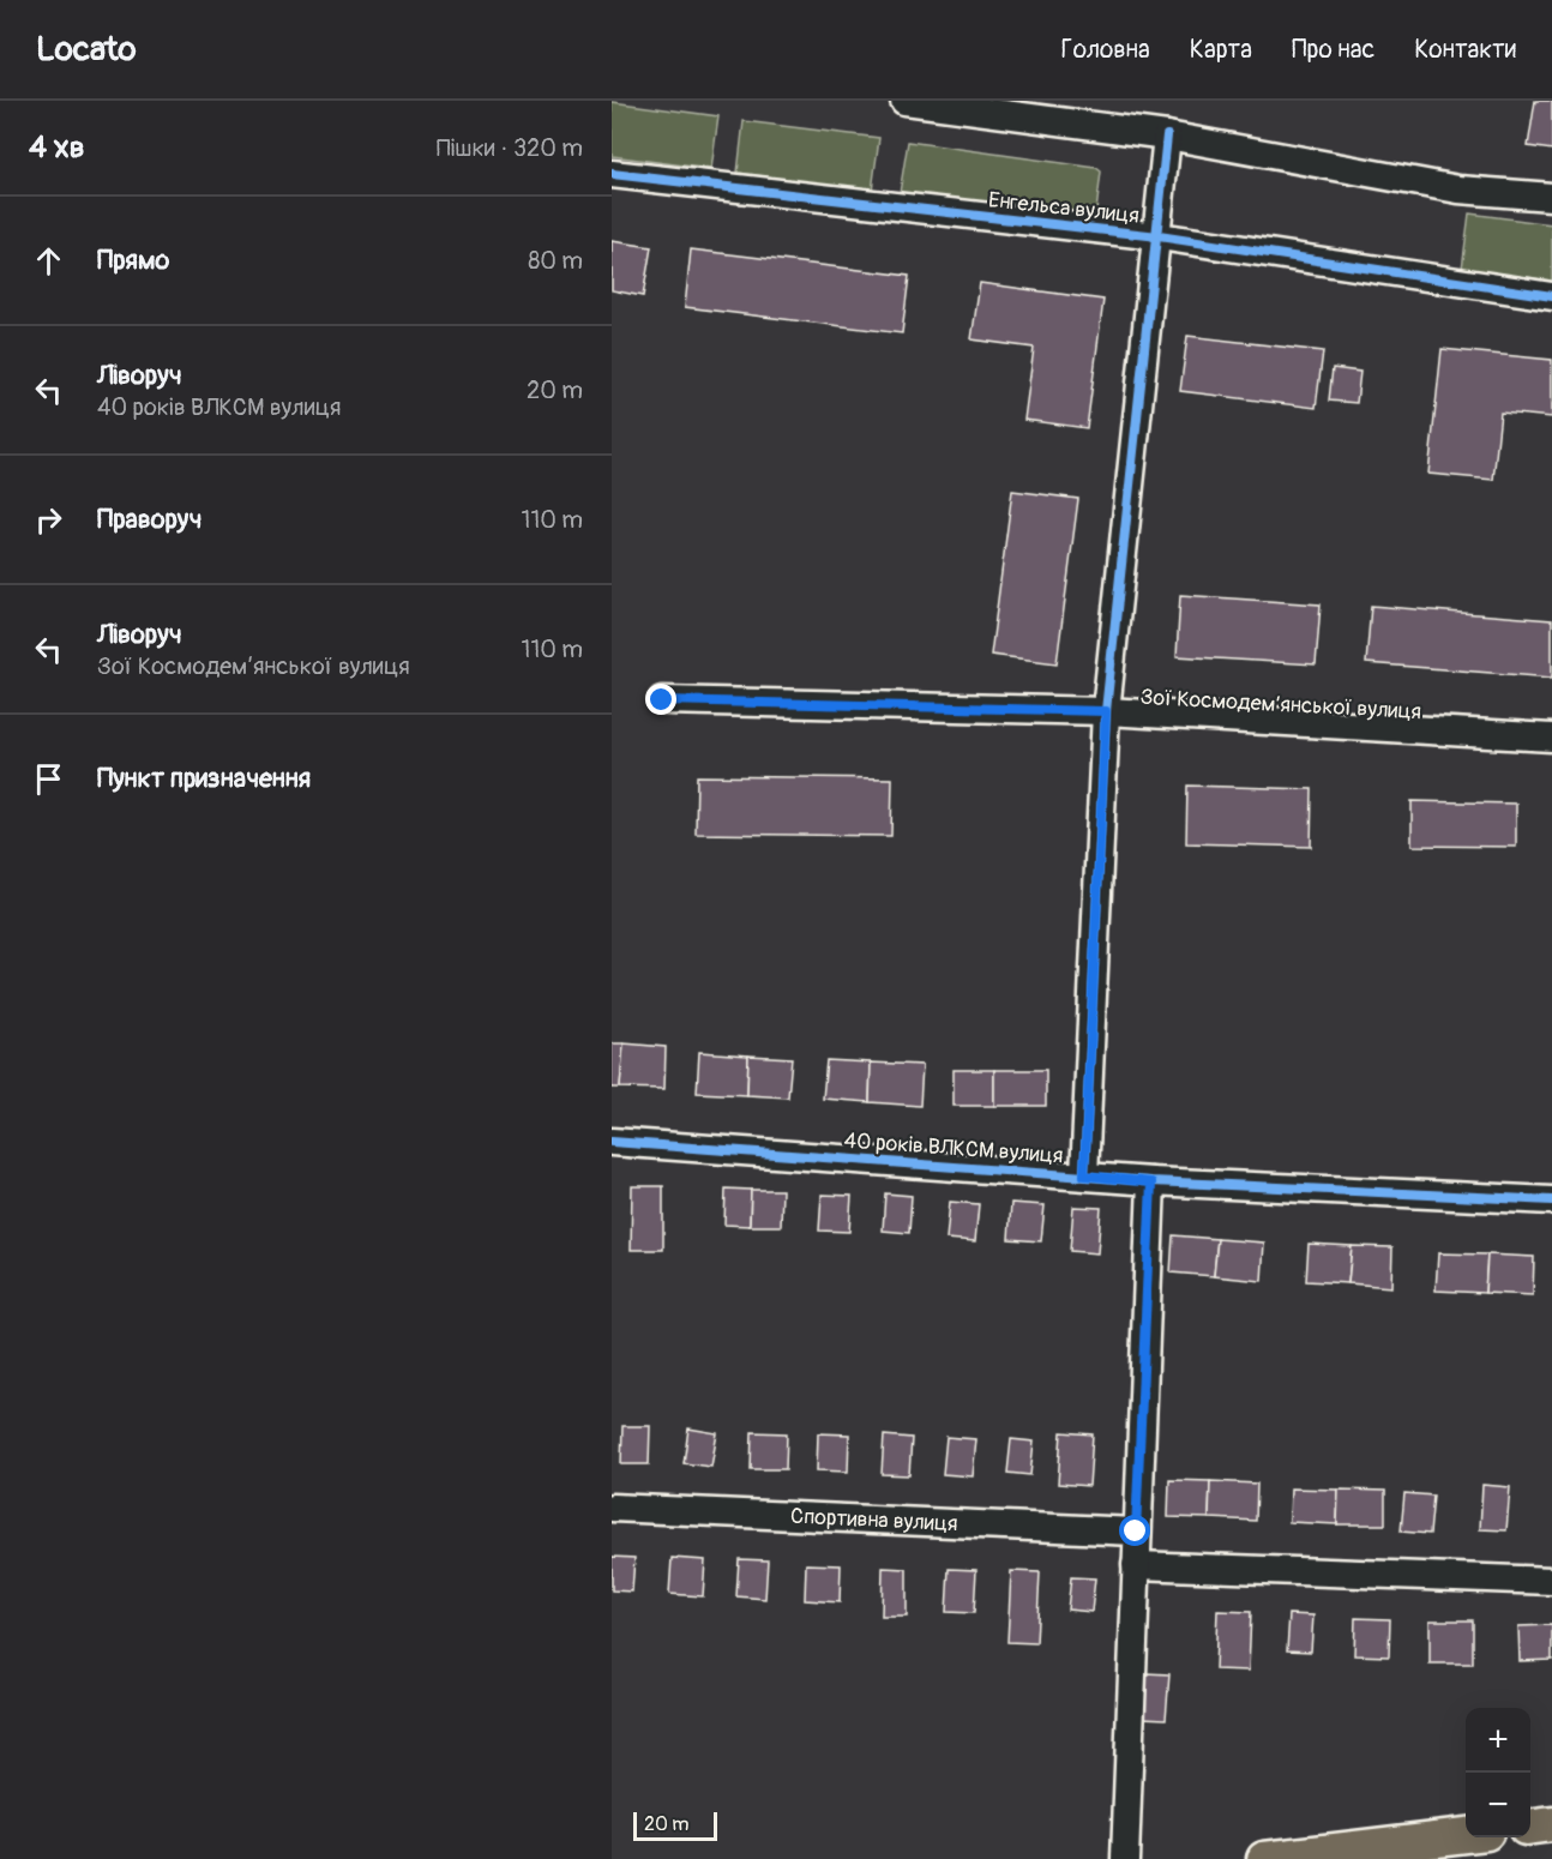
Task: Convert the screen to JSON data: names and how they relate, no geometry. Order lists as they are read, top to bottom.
{
  "streets": {
    "street": [
      "Енгельса вулиця",
      "Зої Космодем’янської вулиця",
      "40 років ВЛКСМ вулиця",
      "Спортивна вулиця"
    ]
  },
  "scale_bar": "20 m",
  "page": {
    "header": "Locato",
    "nav": [
      "Головна",
      "Карта",
      "Про нас",
      "Контакти"
    ],
    "heading": ["4 хв", "Пішки · 320 m"],
    "list": [
      ["Прямо", "80 m"],
      ["Ліворуч", "40 років ВЛКСМ вулиця", "20 m"],
      ["Праворуч", "110 m"],
      ["Ліворуч", "Зої Космодем’янської вулиця", "110 m"],
      "Пункт призначення"
    ],
    "map_buttons": ["+", "−"],
    "scale": "20 m"
  }
}
